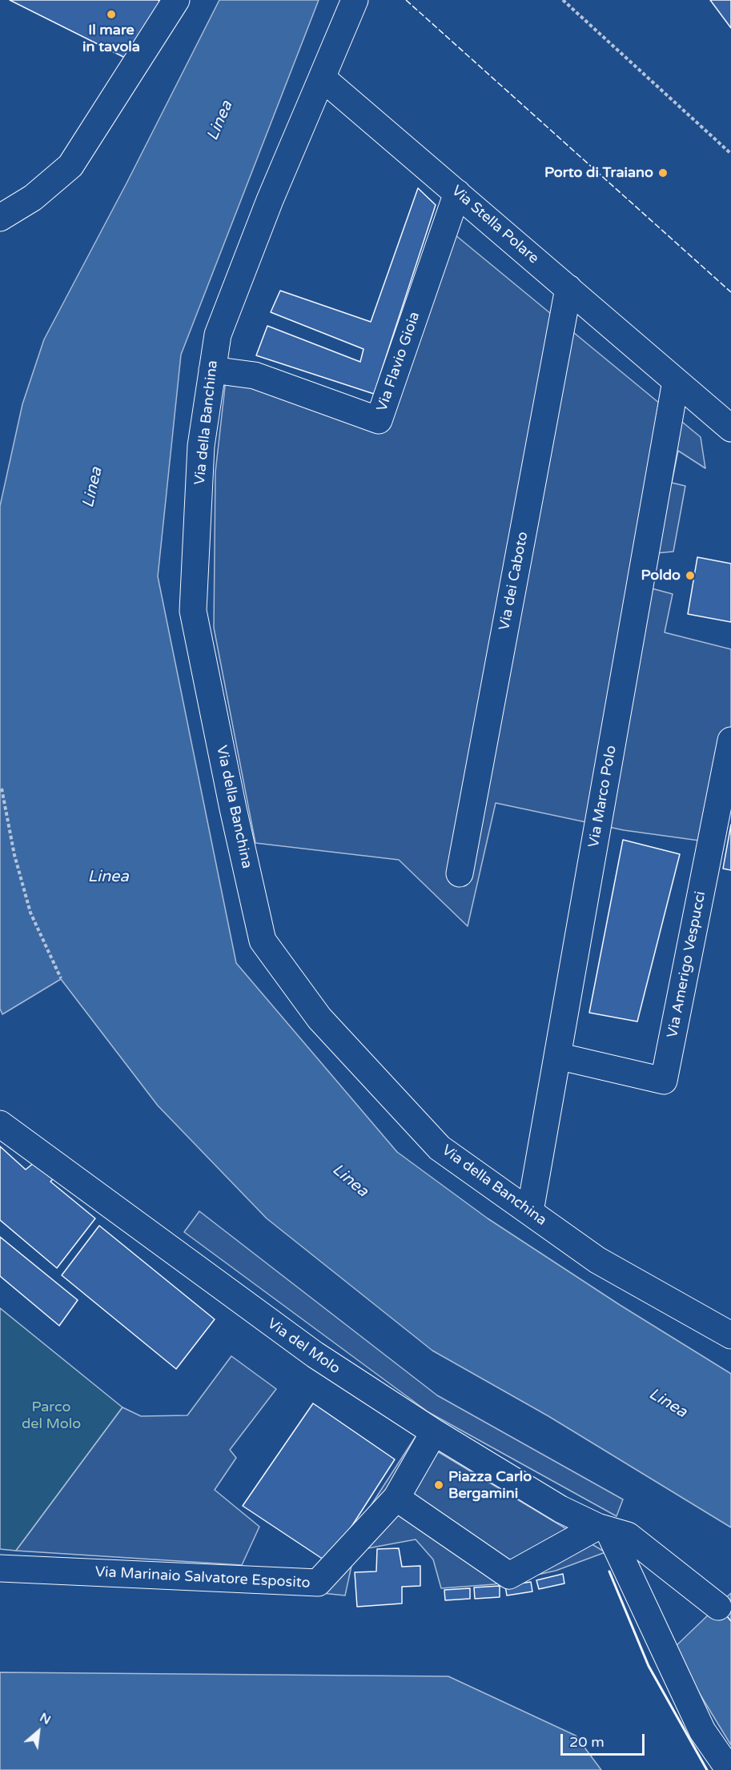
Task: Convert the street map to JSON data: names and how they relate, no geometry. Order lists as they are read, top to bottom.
{
  "streets": {
    "street": [
      "Via Stella Polare",
      "Via Flavio Gioia",
      "Via della Banchina",
      "Via dei Caboto",
      "Via Marco Polo",
      "Via Amerigo Vespucci",
      "Via del Molo",
      "Via Marinaio Salvatore Esposito"
    ]
  },
  "crossings": [
    ["Via Stella Polare", "Via Flavio Gioia"],
    ["Via Stella Polare", "Via della Banchina"],
    ["Via Stella Polare", "Via dei Caboto"],
    ["Via Stella Polare", "Via Marco Polo"],
    ["Via Flavio Gioia", "Via della Banchina"],
    ["Via della Banchina", "Via Marco Polo"],
    ["Via Marco Polo", "Via Amerigo Vespucci"]
  ],
  "water": ["Linea"],
  "parks": ["Parco del Molo"],
  "places": [
    "Il mare in tavola",
    "Porto di Traiano",
    "Poldo",
    "Piazza Carlo Bergamini"
  ],
  "scale_bar": "20 m",
  "north": "top right"
}
